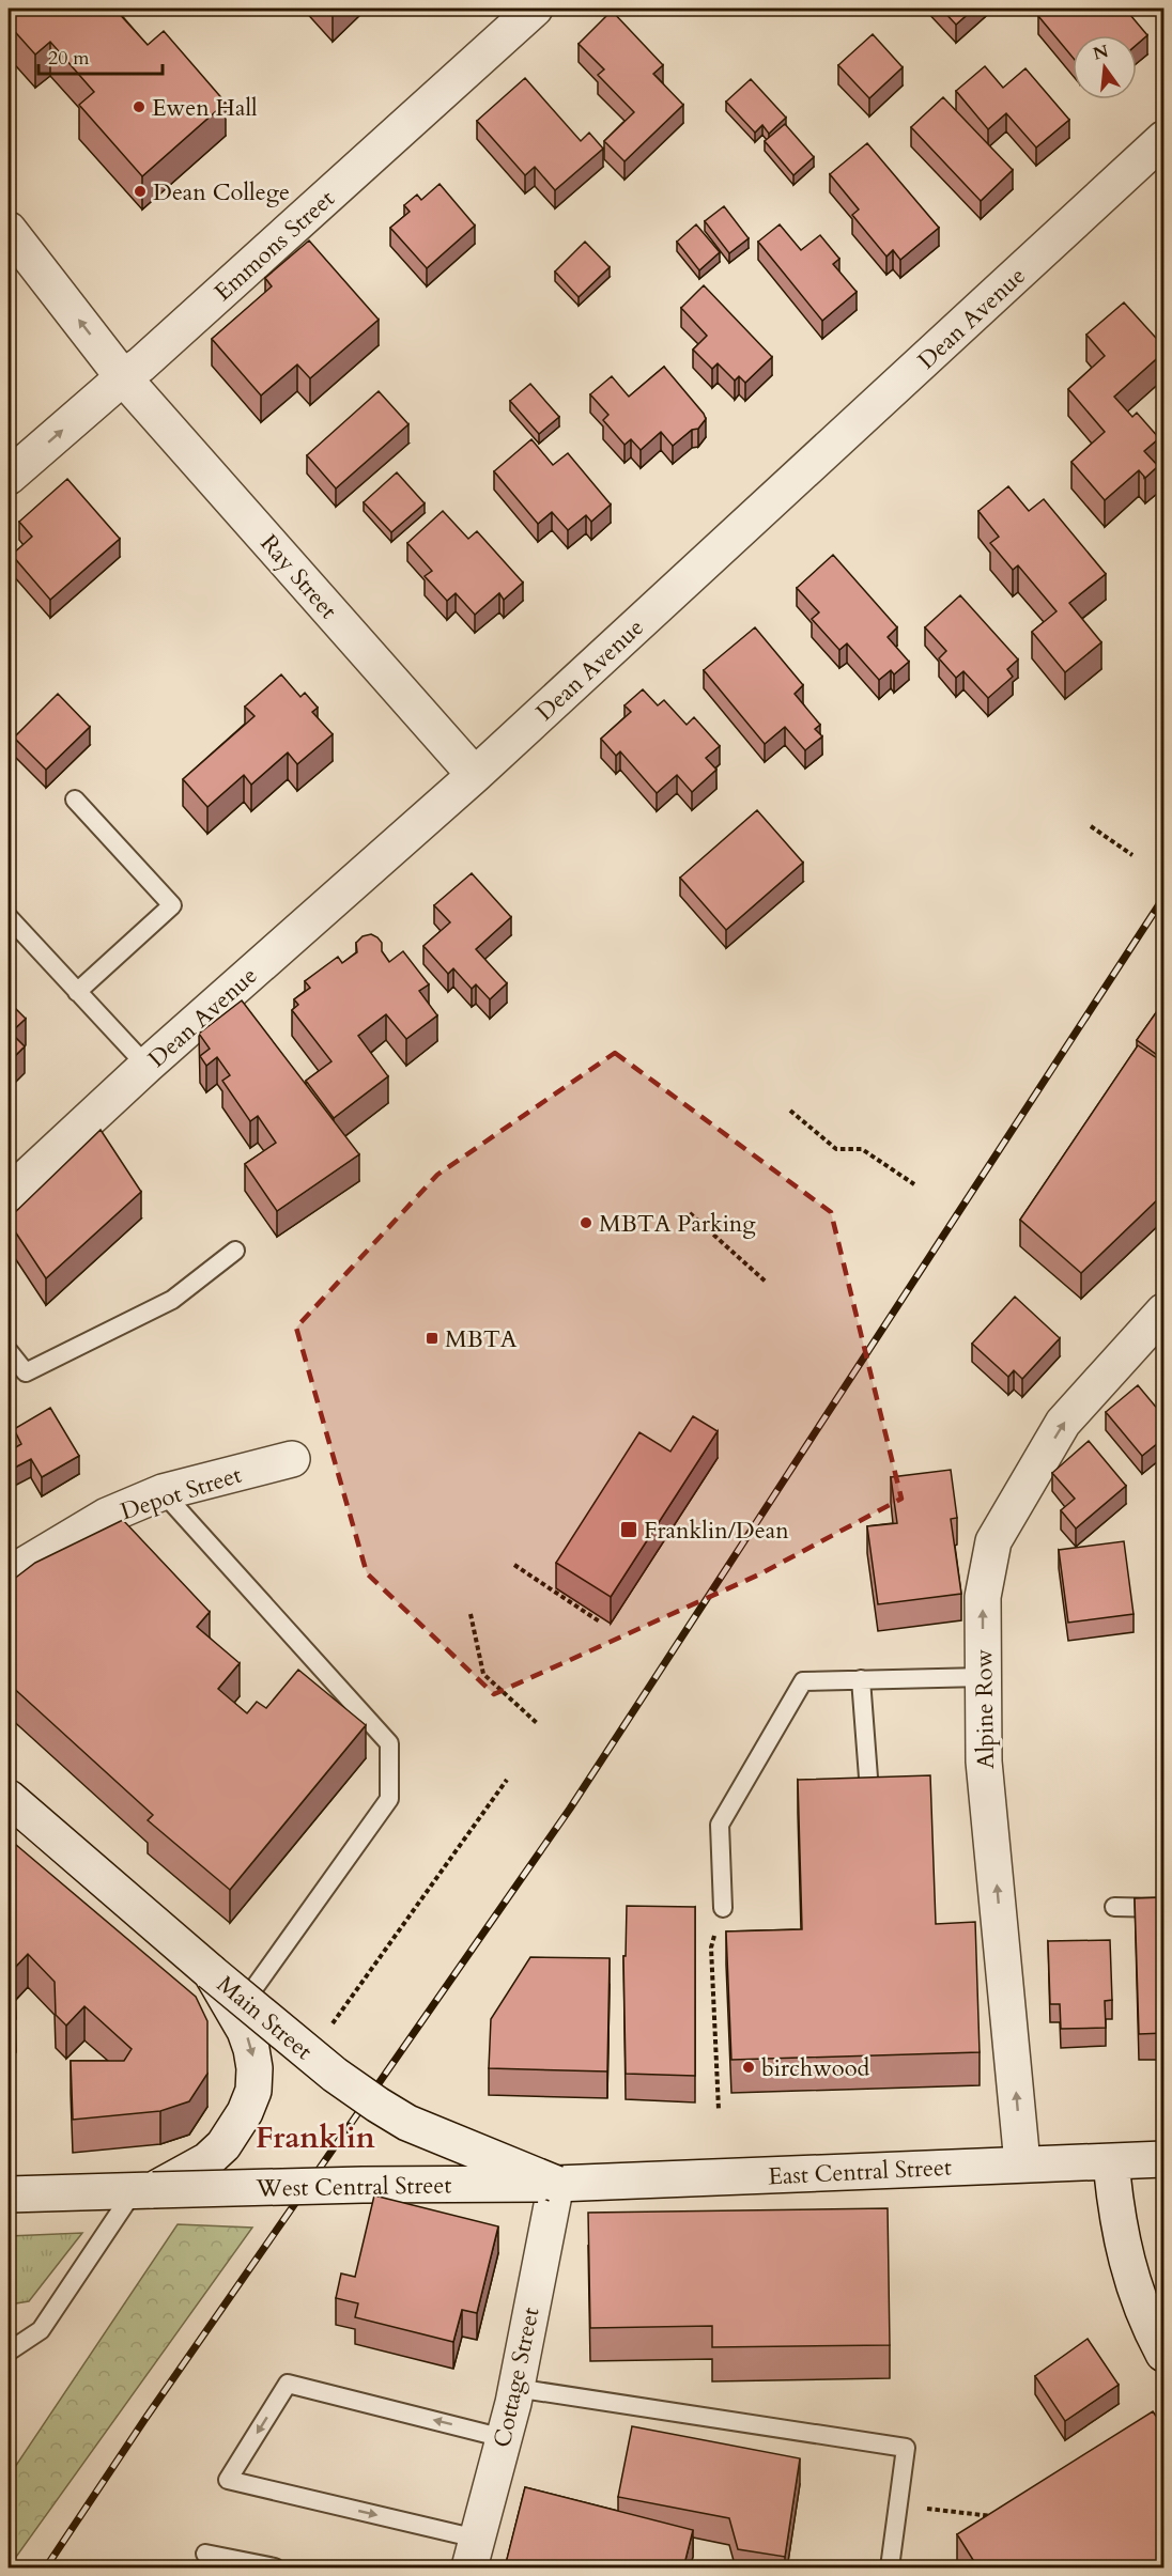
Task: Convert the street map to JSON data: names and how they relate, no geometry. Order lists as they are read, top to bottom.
{
  "streets": {
    "street": [
      "Emmons Street",
      "Dean Avenue",
      "Ray Street",
      "Depot Street",
      "Alpine Row",
      "Main Street",
      "East Central Street",
      "West Central Street",
      "Cottage Street"
    ]
  },
  "crossings": [
    ["Emmons Street", "Ray Street"],
    ["Dean Avenue", "Ray Street"],
    ["Alpine Row", "East Central Street"],
    ["Main Street", "East Central Street"],
    ["Main Street", "West Central Street"],
    ["Main Street", "Cottage Street"],
    ["East Central Street", "West Central Street"],
    ["East Central Street", "Cottage Street"],
    ["West Central Street", "Cottage Street"]
  ],
  "one_way": ["Alpine Row"],
  "districts": ["Franklin"],
  "places": {
    "other": [
      "Ewen Hall",
      "Dean College",
      "MBTA Parking",
      "birchwood"
    ],
    "transit": ["MBTA", "Franklin/Dean"]
  },
  "scale_bar": "20 m",
  "north": "top"
}
